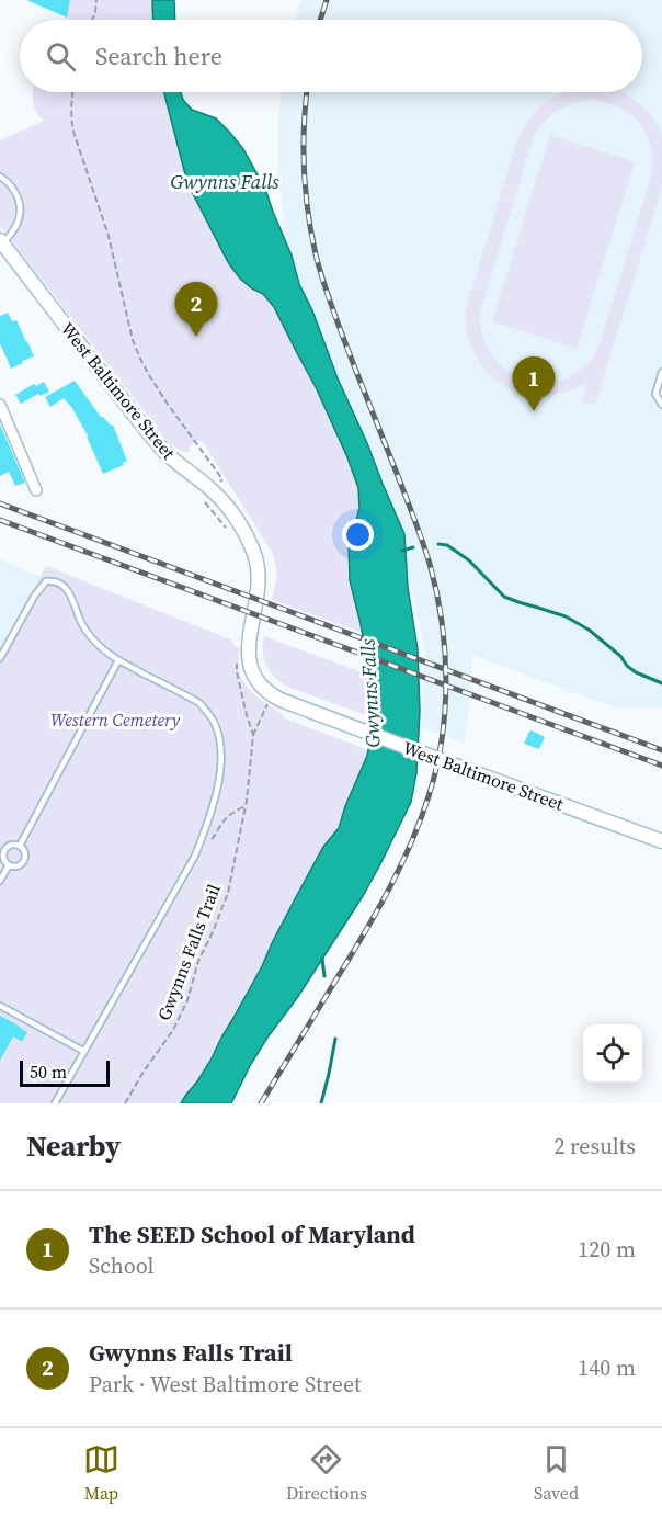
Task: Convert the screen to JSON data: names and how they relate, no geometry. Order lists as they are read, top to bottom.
{
  "streets": {
    "main road": ["West Baltimore Street"],
    "path": ["Gwynns Falls Trail"]
  },
  "water": ["Gwynns Falls"],
  "parks": ["Western Cemetery"],
  "scale_bar": "50 m",
  "page": {
    "search": "Search here",
    "pins": ["2", "1"],
    "scale": "50 m",
    "heading": ["Nearby", "2 results"],
    "list": [
      {
        "mark": "1",
        "name": "The SEED School of Maryland",
        "note": "School",
        "value": "120 m"
      },
      {
        "mark": "2",
        "name": "Gwynns Falls Trail",
        "note": "Park · West Baltimore Street",
        "value": "140 m"
      }
    ],
    "nav": ["Map", "Directions", "Saved"]
  }
}
